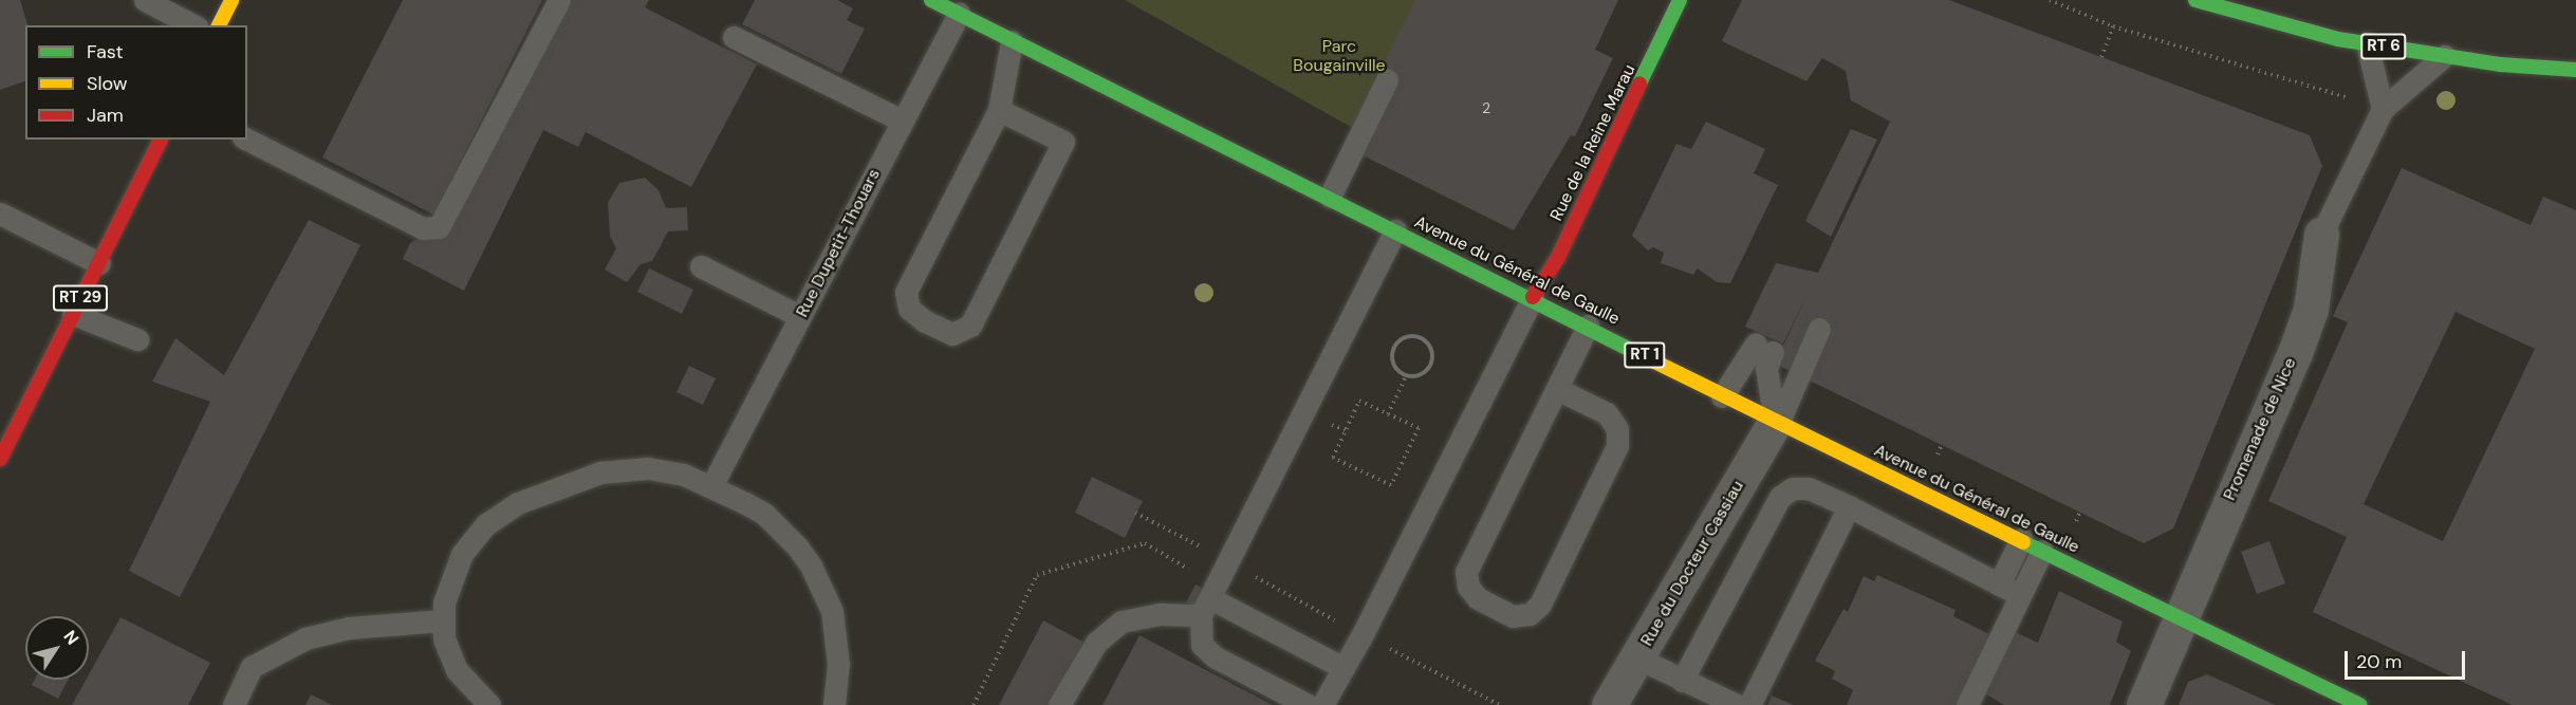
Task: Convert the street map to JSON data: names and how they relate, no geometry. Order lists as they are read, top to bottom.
{
  "streets": {
    "main road": [
      "RT 6",
      "Rue de la Reine Marau",
      "Avenue du Général de Gaulle",
      "RT 29",
      "RT 1"
    ],
    "street": ["Promenade de Nice", "Rue du Docteur Cassiau"],
    "lane": ["Rue Dupetit-Thouars"]
  },
  "crossings": [
    ["Rue de la Reine Marau", "Avenue du Général de Gaulle"],
    ["Rue Dupetit-Thouars", "Avenue du Général de Gaulle"],
    ["Avenue du Général de Gaulle", "Promenade de Nice"],
    ["Avenue du Général de Gaulle", "Rue du Docteur Cassiau"]
  ],
  "parks": ["Parc Bougainville"],
  "house_numbers": ["2"],
  "legend": ["Fast", "Slow", "Jam"],
  "scale_bar": "20 m",
  "north": "top right"
}
